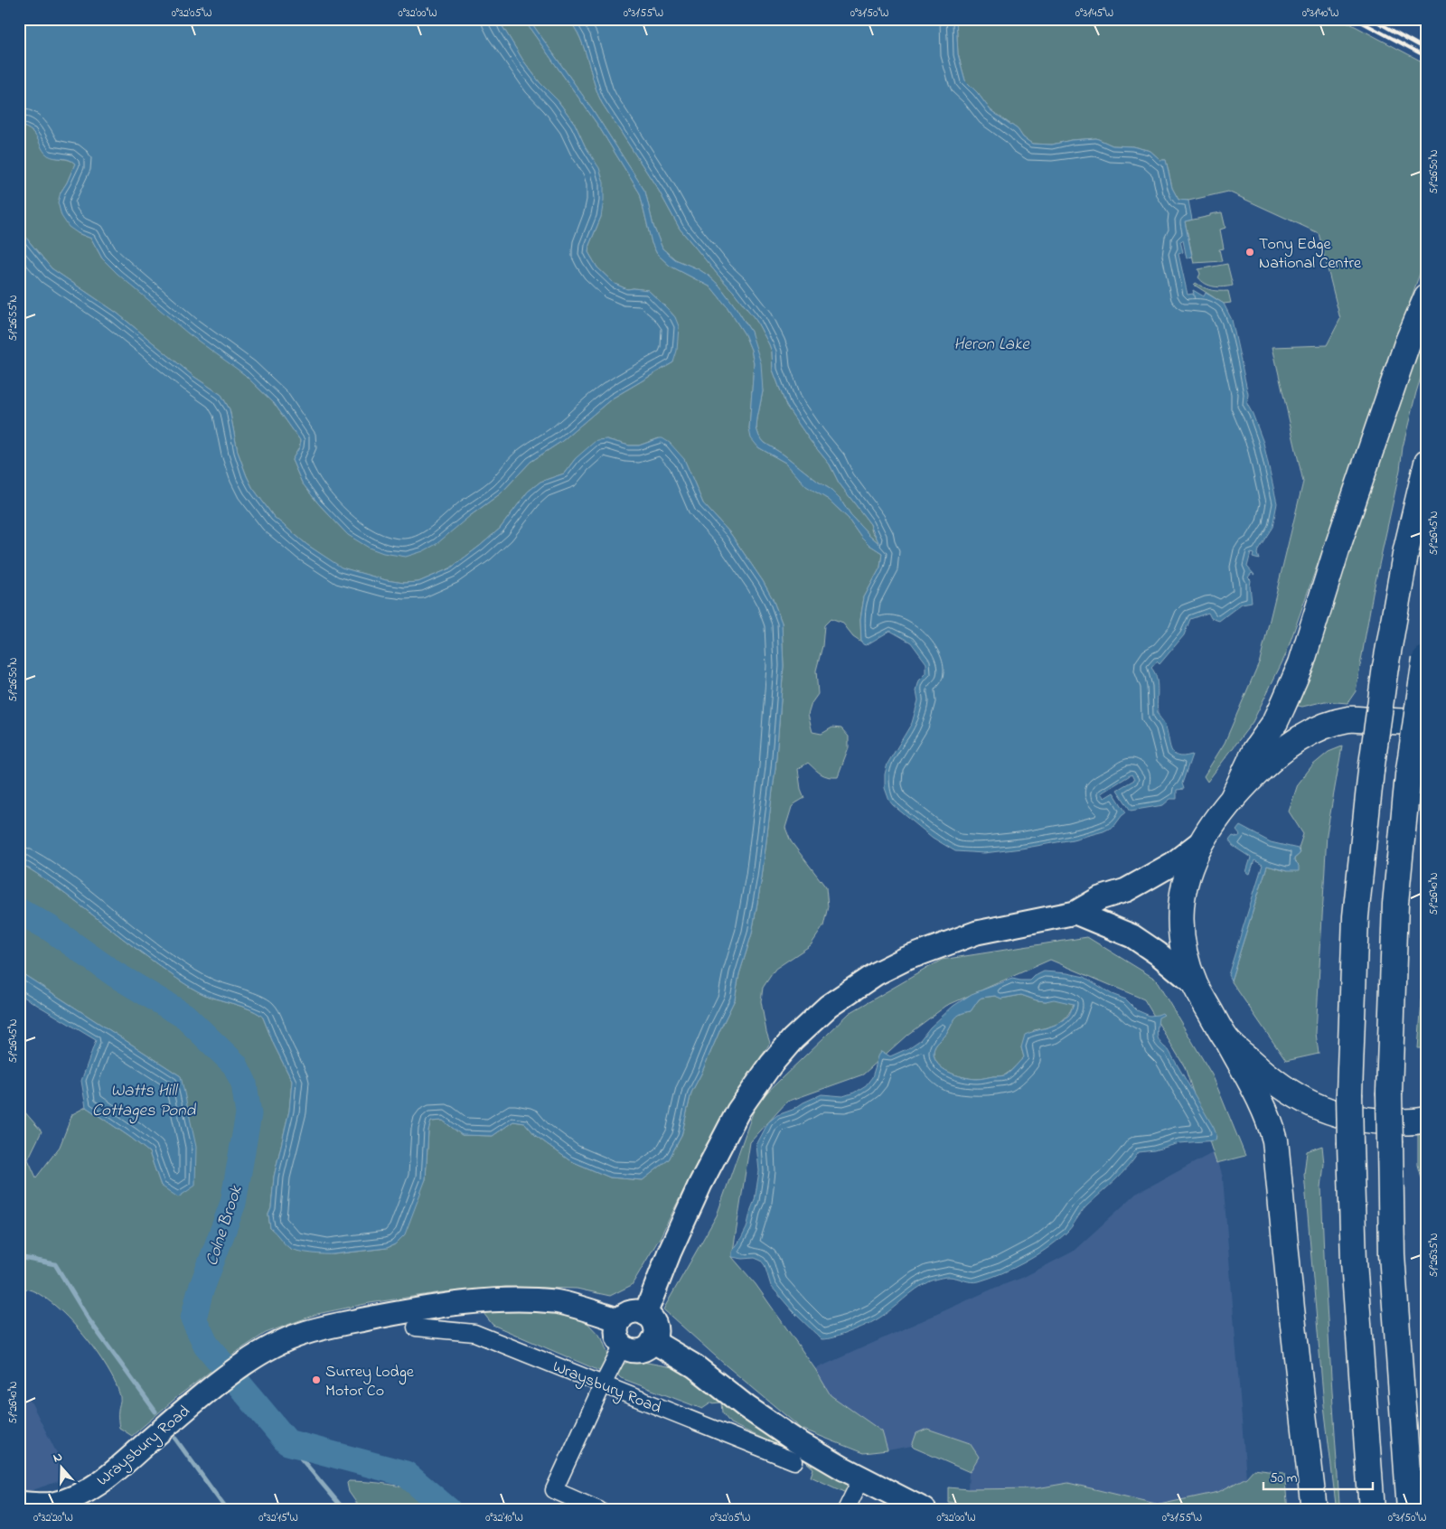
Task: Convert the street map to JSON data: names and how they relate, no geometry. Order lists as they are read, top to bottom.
{
  "streets": {
    "main road": ["Wraysbury Road"]
  },
  "water": ["Heron Lake", "Watts Hill Cottages Pond", "Colne Brook"],
  "places": ["Tony Edge National Centre", "Surrey Lodge Motor Co"],
  "scale_bar": "50 m",
  "north": "top",
  "coordinates": [
    "0°32'05\"W",
    "0°32'00\"W",
    "0°31'55\"W",
    "0°31'50\"W",
    "0°31'45\"W",
    "0°31'40\"W",
    "51°26'50\"N",
    "51°26'55\"N",
    "51°26'45\"N",
    "51°26'40\"N",
    "51°26'35\"N",
    "0°32'20\"W",
    "0°32'15\"W",
    "0°32'10\"W"
  ]
}
